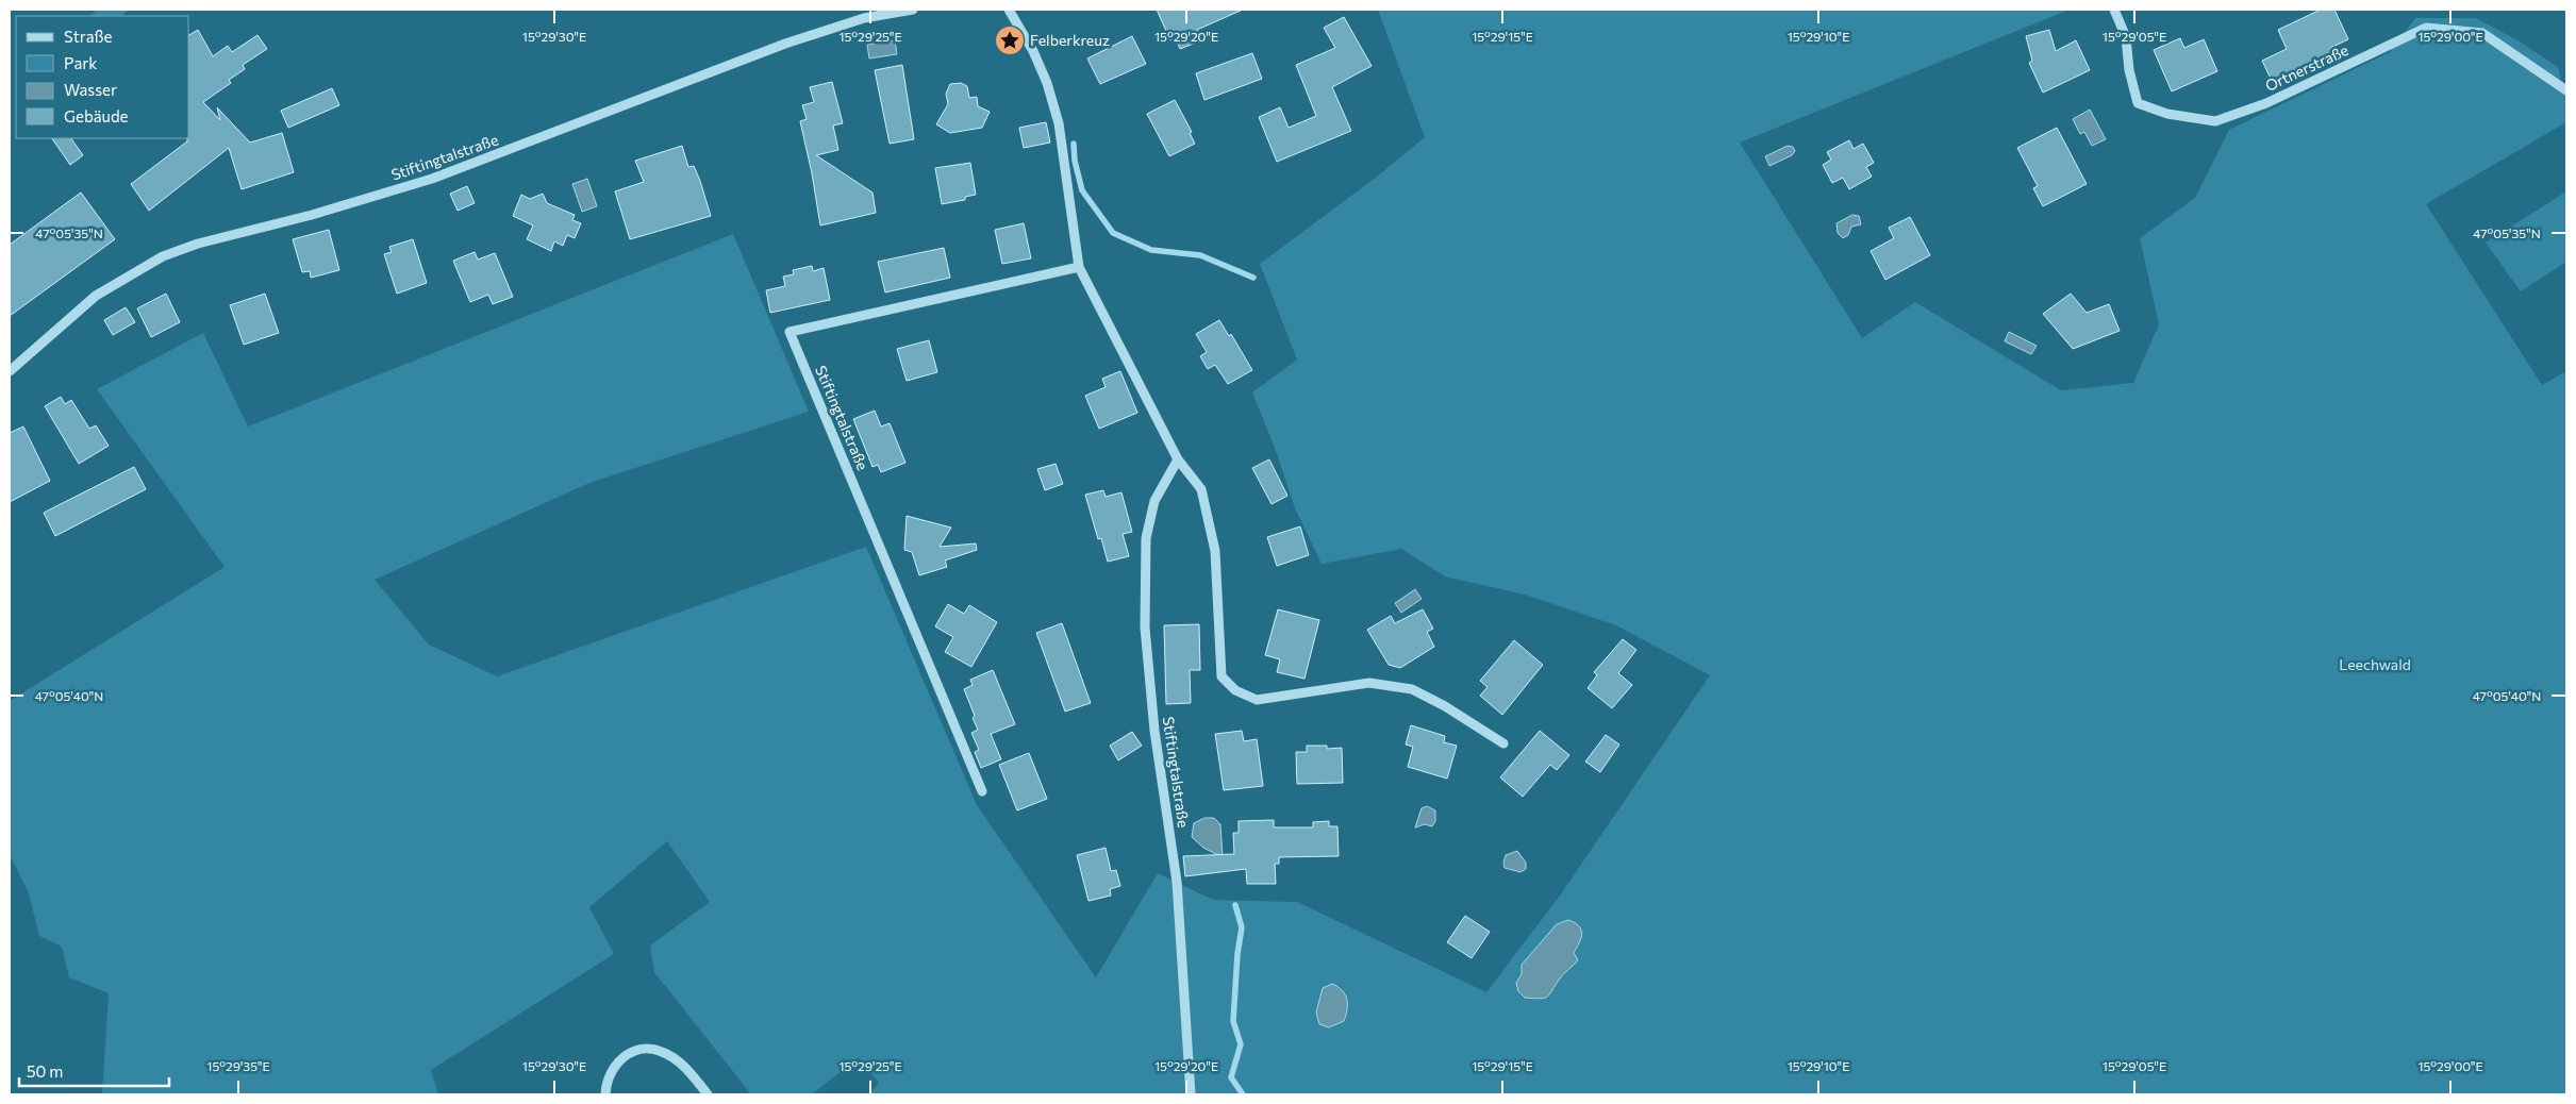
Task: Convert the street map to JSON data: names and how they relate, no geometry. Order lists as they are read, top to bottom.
{
  "streets": {
    "street": ["Ortnerstraße", "Stiftingtalstraße"]
  },
  "parks": ["Leechwald"],
  "places": {
    "place": ["Felberkreuz"]
  },
  "legend": [
    "Straße",
    "Park",
    "Wasser",
    "Gebäude"
  ],
  "scale_bar": "50 m",
  "coordinates": [
    "15°29'30\"E",
    "15°29'25\"E",
    "15°29'20\"E",
    "15°29'15\"E",
    "15°29'10\"E",
    "15°29'05\"E",
    "15°29'00\"E",
    "47°05'35\"N",
    "47°05'40\"N",
    "15°29'35\"E"
  ]
}
